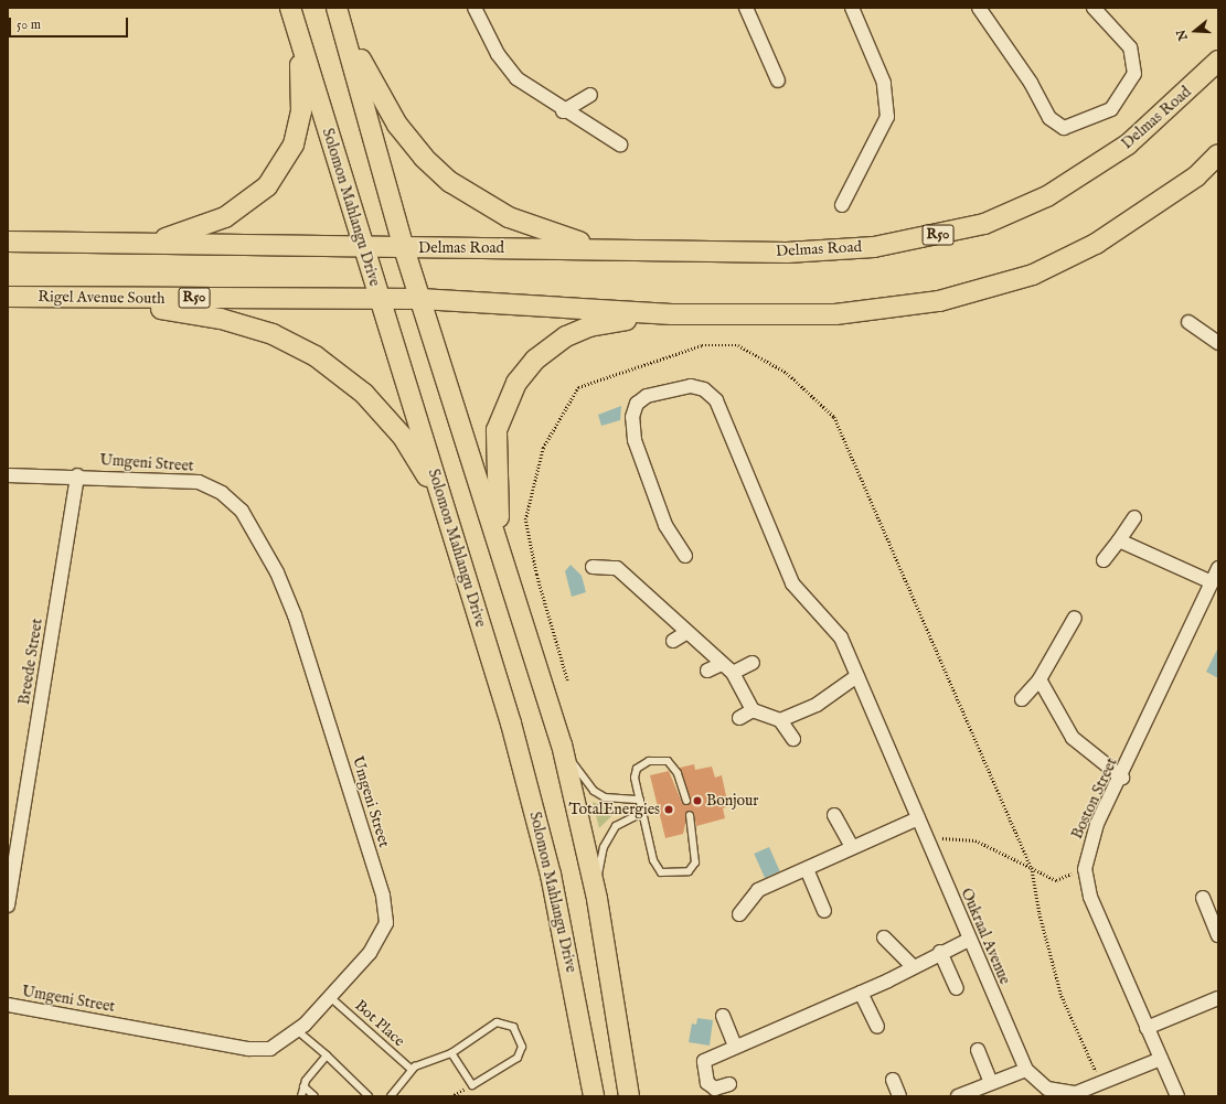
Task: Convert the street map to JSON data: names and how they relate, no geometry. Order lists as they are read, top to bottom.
{
  "streets": {
    "main road": [
      "Delmas Road",
      "Solomon Mahlangu Drive",
      "R50",
      "Rigel Avenue South"
    ],
    "street": [
      "Umgeni Street",
      "Breede Street",
      "Boston Street",
      "Oukraal Avenue"
    ],
    "lane": ["Bot Place"]
  },
  "crossings": [
    ["Delmas Road", "Solomon Mahlangu Drive"],
    ["Delmas Road", "R50"],
    ["Solomon Mahlangu Drive", "R50"],
    ["Solomon Mahlangu Drive", "Rigel Avenue South"],
    ["R50", "Rigel Avenue South"],
    ["Umgeni Street", "Breede Street"],
    ["Umgeni Street", "Bot Place"],
    ["Boston Street", "Oukraal Avenue"]
  ],
  "places": ["Bonjour", "TotalEnergies"],
  "scale_bar": "50 m",
  "north": "left"
}
